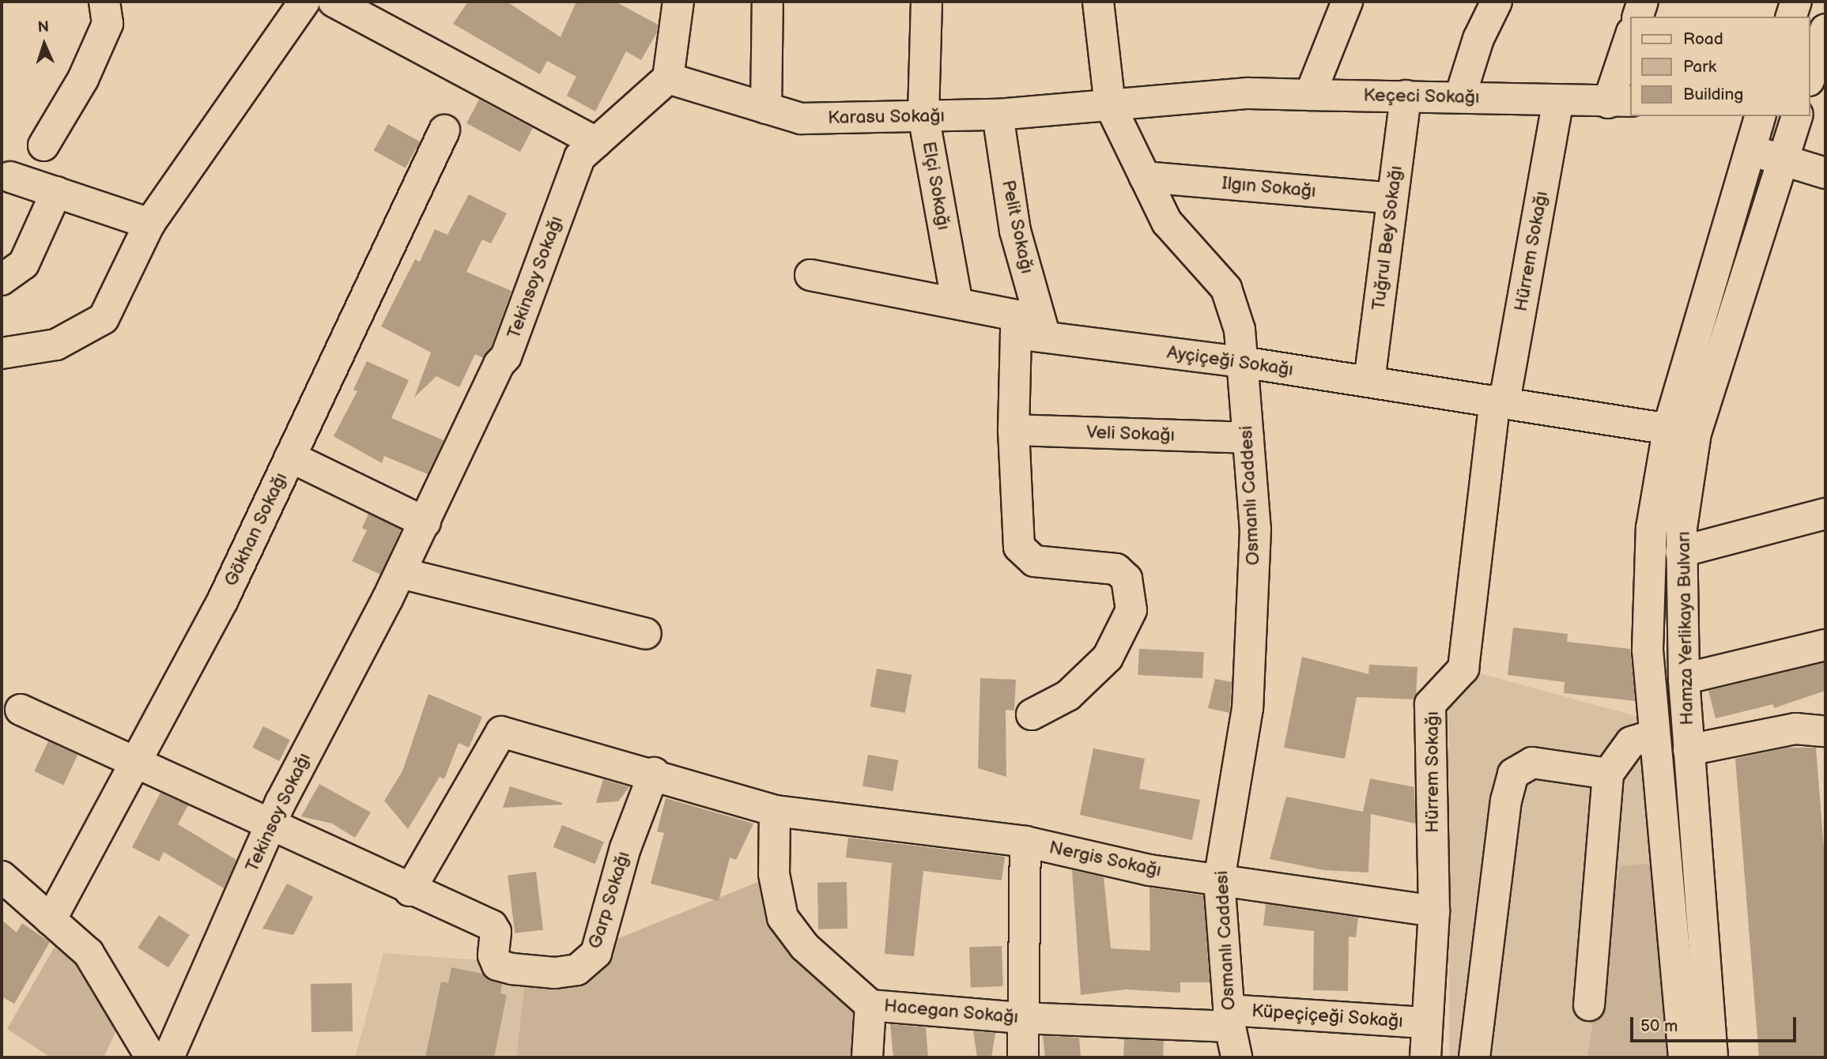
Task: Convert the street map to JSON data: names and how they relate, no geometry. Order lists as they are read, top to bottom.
{
  "streets": {
    "street": [
      "Keçeci Sokağı",
      "Karasu Sokağı",
      "Elçi Sokağı",
      "Ilgın Sokağı",
      "Pelit Sokağı",
      "Tuğrul Bey Sokağı",
      "Hürrem Sokağı",
      "Tekinsoy Sokağı",
      "Ayçiçeği Sokağı",
      "Veli Sokağı",
      "Osmanlı Caddesi",
      "Gökhan Sokağı",
      "Hamza Yerlikaya Bulvarı",
      "Nergis Sokağı",
      "Garp Sokağı",
      "Hacegan Sokağı",
      "Küpeçiçeği Sokağı"
    ]
  },
  "crossings": [
    ["Keçeci Sokağı", "Karasu Sokağı"],
    ["Keçeci Sokağı", "Tuğrul Bey Sokağı"],
    ["Keçeci Sokağı", "Hürrem Sokağı"],
    ["Keçeci Sokağı", "Osmanlı Caddesi"],
    ["Karasu Sokağı", "Elçi Sokağı"],
    ["Karasu Sokağı", "Pelit Sokağı"],
    ["Karasu Sokağı", "Tekinsoy Sokağı"],
    ["Karasu Sokağı", "Osmanlı Caddesi"],
    ["Ilgın Sokağı", "Tuğrul Bey Sokağı"],
    ["Ilgın Sokağı", "Osmanlı Caddesi"],
    ["Pelit Sokağı", "Ayçiçeği Sokağı"],
    ["Tuğrul Bey Sokağı", "Ayçiçeği Sokağı"],
    ["Hürrem Sokağı", "Ayçiçeği Sokağı"],
    ["Hürrem Sokağı", "Nergis Sokağı"],
    ["Hürrem Sokağı", "Küpeçiçeği Sokağı"],
    ["Ayçiçeği Sokağı", "Osmanlı Caddesi"],
    ["Ayçiçeği Sokağı", "Hamza Yerlikaya Bulvarı"],
    ["Veli Sokağı", "Osmanlı Caddesi"],
    ["Osmanlı Caddesi", "Nergis Sokağı"],
    ["Osmanlı Caddesi", "Hacegan Sokağı"],
    ["Osmanlı Caddesi", "Küpeçiçeği Sokağı"],
    ["Nergis Sokağı", "Garp Sokağı"],
    ["Nergis Sokağı", "Hacegan Sokağı"],
    ["Hacegan Sokağı", "Küpeçiçeği Sokağı"]
  ],
  "legend": ["Road", "Park", "Building"],
  "scale_bar": "50 m",
  "north": "top"
}
